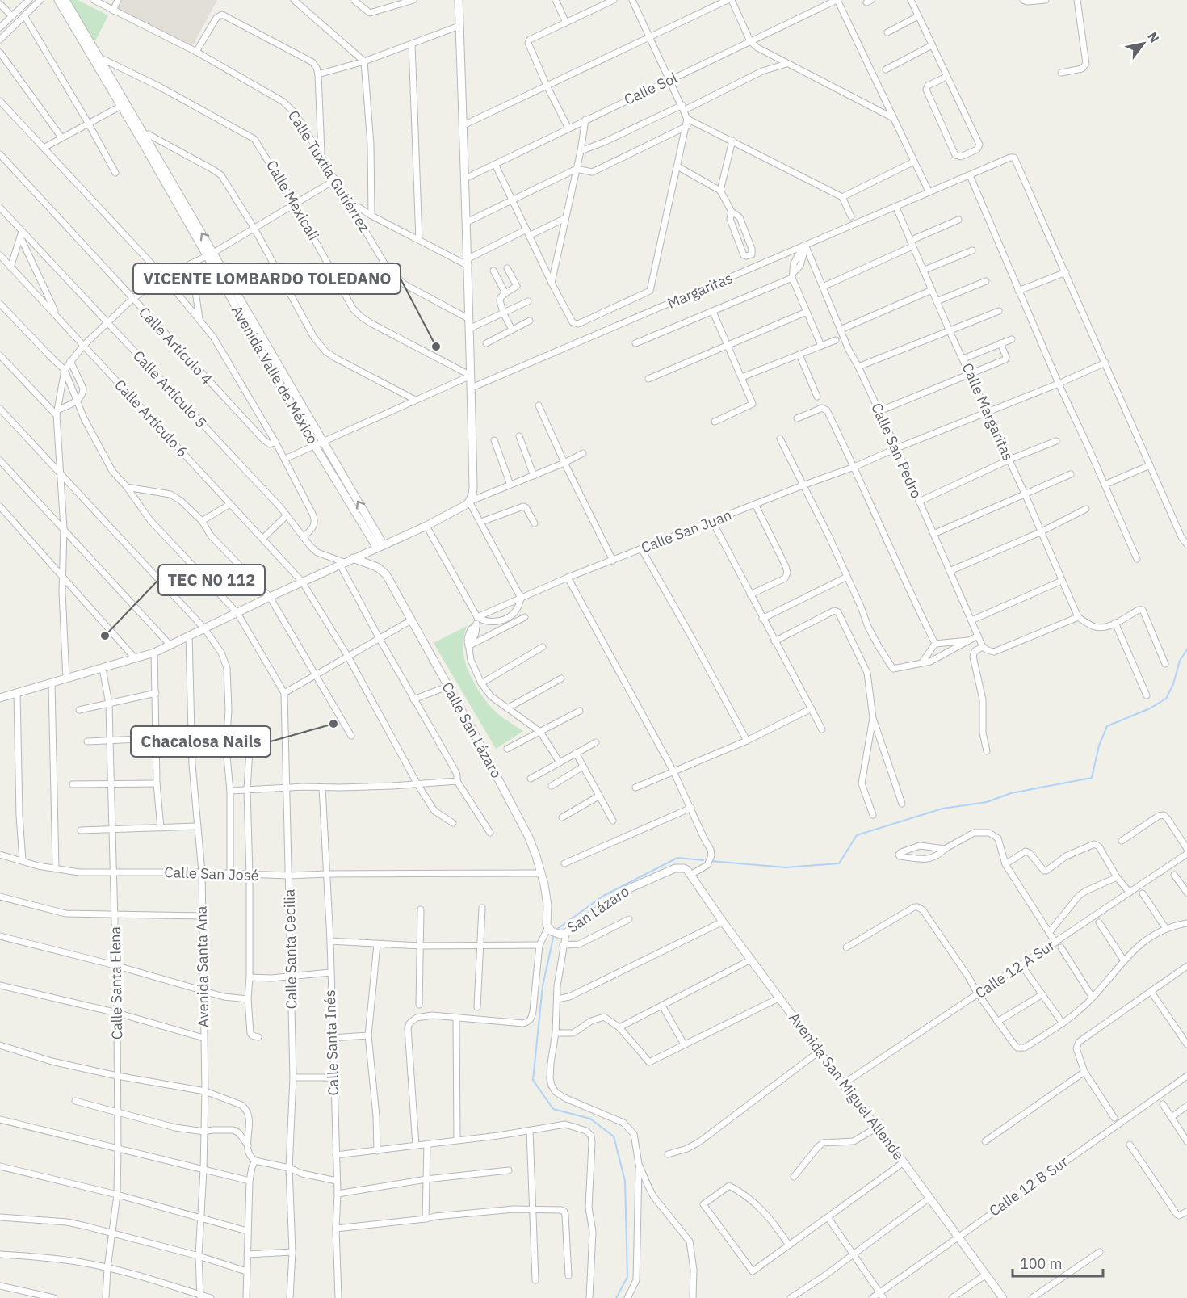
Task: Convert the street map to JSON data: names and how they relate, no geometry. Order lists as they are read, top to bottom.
{
  "streets": {
    "main road": [
      "Avenida Valle de México",
      "Calle San Lázaro",
      "San Lázaro",
      "Avenida San Miguel Allende"
    ],
    "street": [
      "Calle Sol",
      "Calle Tuxtla Gutiérrez",
      "Calle Mexicali",
      "Margaritas",
      "Calle Artículo 4",
      "Calle Artículo 5",
      "Calle Margaritas",
      "Calle Artículo 6",
      "Calle San Pedro",
      "Calle San Juan",
      "Calle San José",
      "Calle Santa Cecilia",
      "Avenida Santa Ana",
      "Calle 12 A Sur",
      "Calle Santa Elena",
      "Calle Santa Inés",
      "Calle 12 B Sur"
    ]
  },
  "crossings": [
    ["Calle Mexicali", "Avenida Valle de México"],
    ["Margaritas", "Calle Margaritas"],
    ["Margaritas", "Calle San Pedro"],
    ["Calle Margaritas", "Calle San Juan"],
    ["Calle San Pedro", "Calle San Juan"],
    ["Calle San Lázaro", "Calle San José"],
    ["Calle San Lázaro", "San Lázaro"],
    ["Calle San José", "Calle Santa Cecilia"],
    ["Calle San José", "Avenida Santa Ana"],
    ["Calle San José", "Calle Santa Elena"],
    ["Calle San José", "Calle Santa Inés"],
    ["San Lázaro", "Avenida San Miguel Allende"],
    ["Calle 12 A Sur", "Avenida San Miguel Allende"],
    ["Avenida San Miguel Allende", "Calle 12 B Sur"]
  ],
  "places": ["VICENTE LOMBARDO TOLEDANO", "TEC N0 112", "Chacalosa Nails"],
  "scale_bar": "100 m",
  "north": "top right"
}
